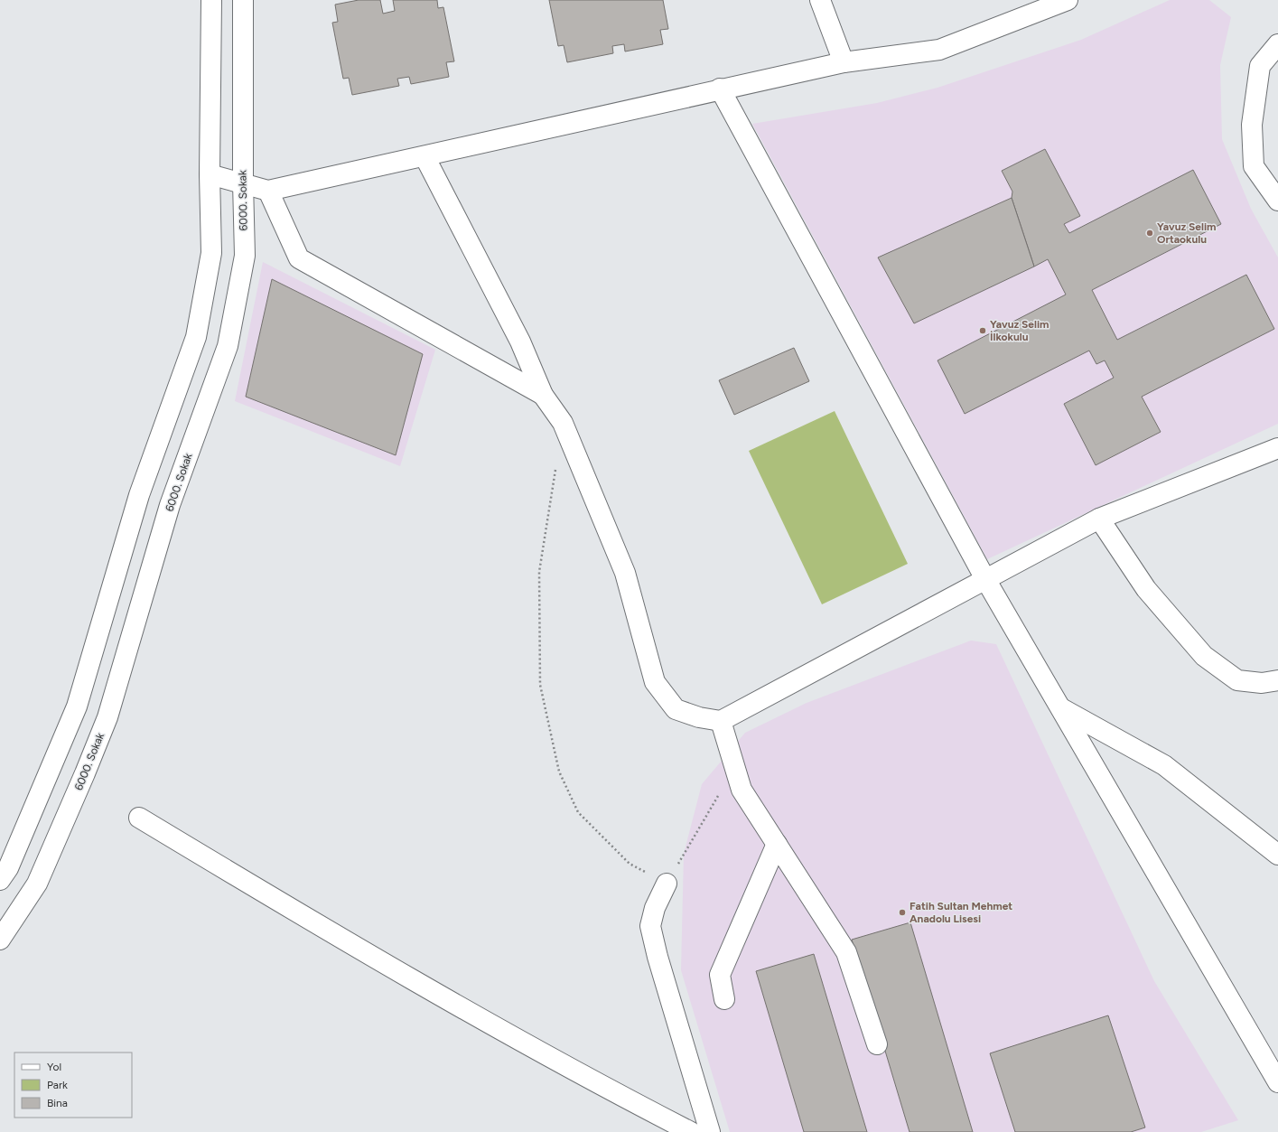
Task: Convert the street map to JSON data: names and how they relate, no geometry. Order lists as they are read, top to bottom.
{
  "streets": {
    "street": ["6000. Sokak"]
  },
  "places": ["Yavuz Selim Ortaokulu", "Yavuz Selim İlkokulu", "Fatih Sultan Mehmet Anadolu Lisesi"],
  "legend": ["Yol", "Park", "Bina"]
}
